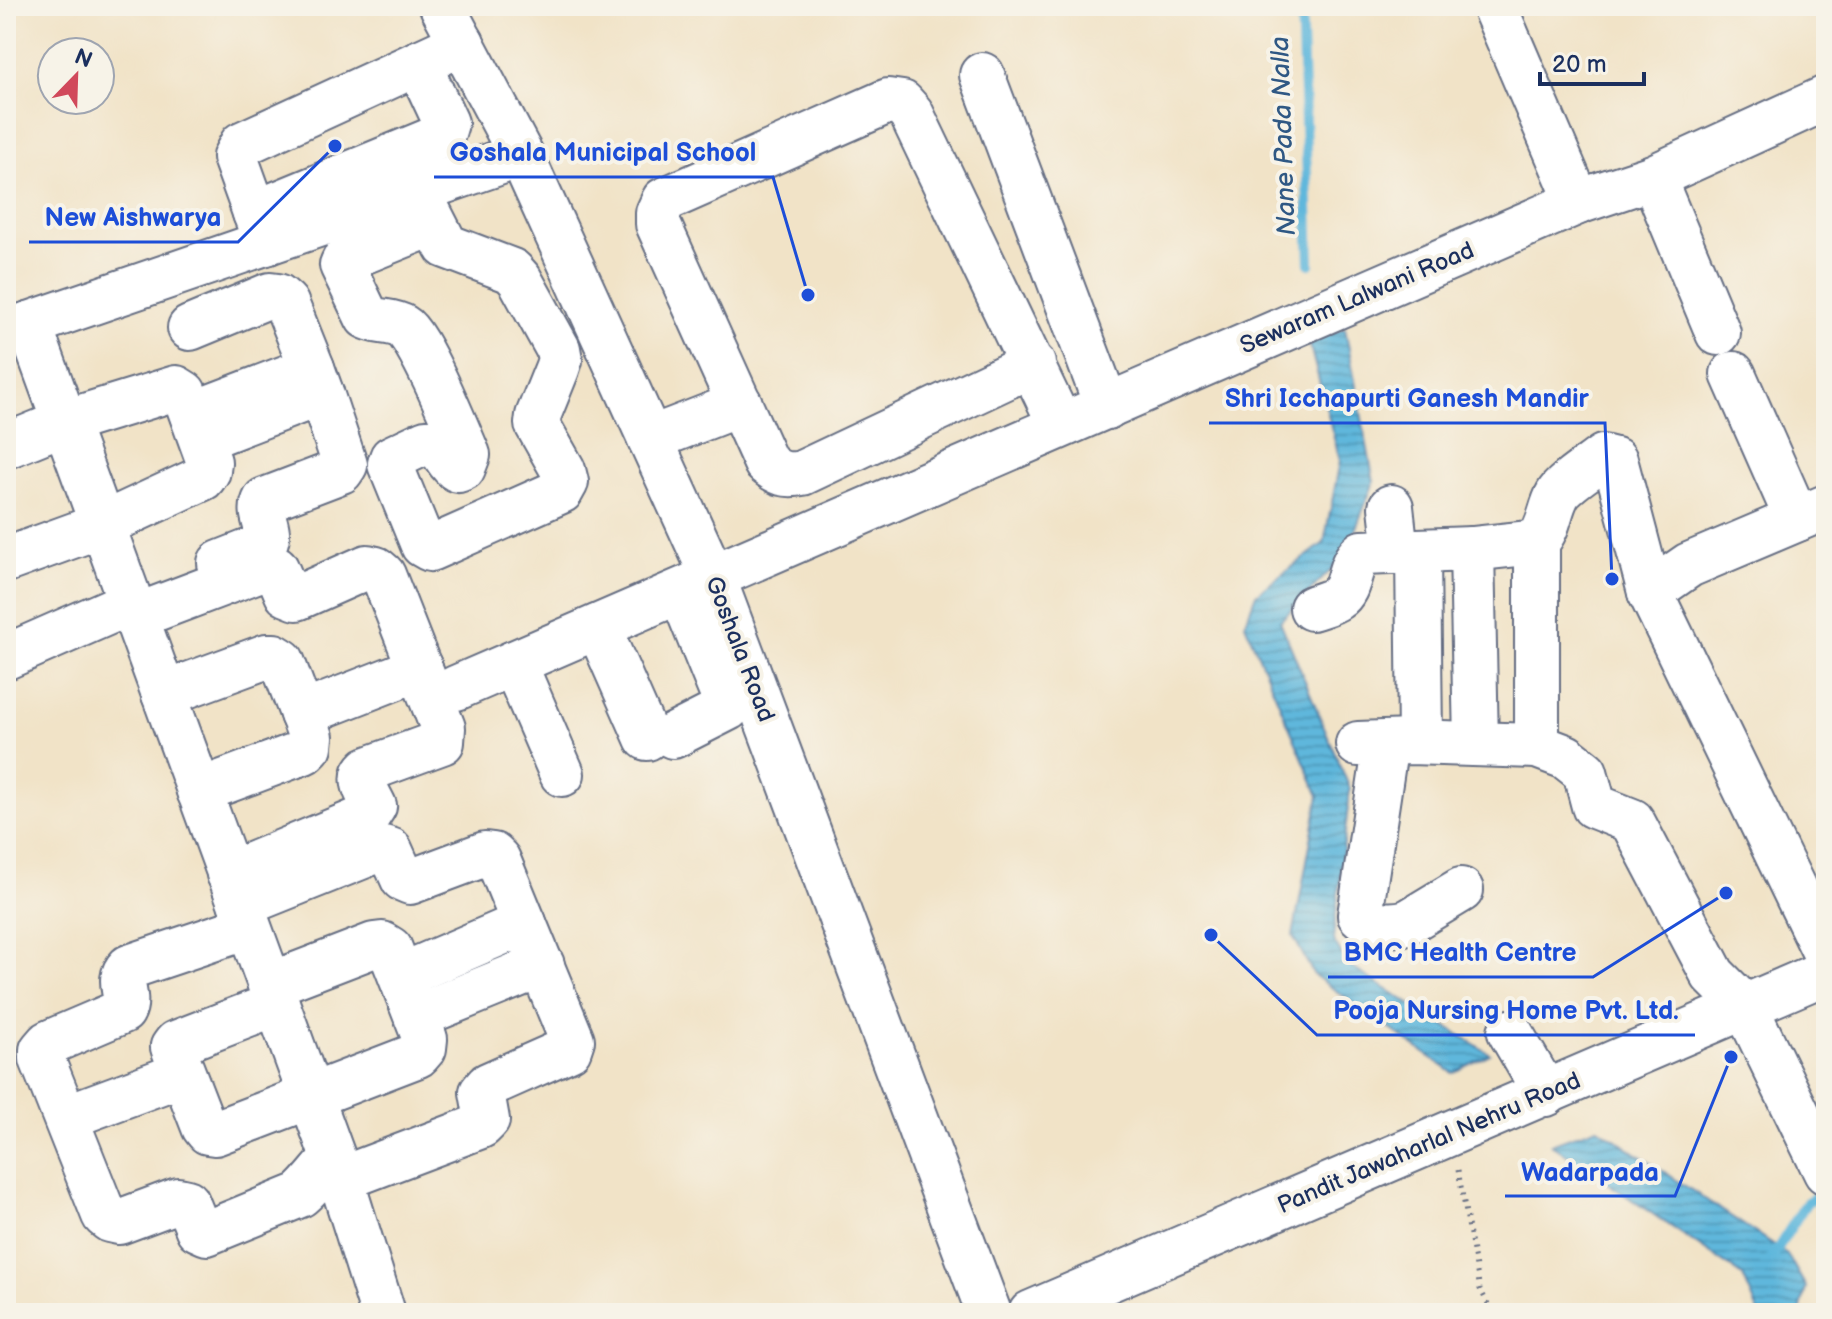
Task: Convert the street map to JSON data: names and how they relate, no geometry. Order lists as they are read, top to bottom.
{
  "streets": {
    "street": ["Sewaram Lalwani Road", "Goshala Road", "Pandit Jawaharlal Nehru Road"]
  },
  "crossings": [
    ["Sewaram Lalwani Road", "Goshala Road"]
  ],
  "water": ["Nane Pada Nalla"],
  "places": [
    "New Aishwarya",
    "Goshala Municipal School",
    "Shri Icchapurti Ganesh Mandir",
    "BMC Health Centre",
    "Pooja Nursing Home Pvt. Ltd.",
    "Wadarpada"
  ],
  "scale_bar": "20 m",
  "north": "top right"
}
